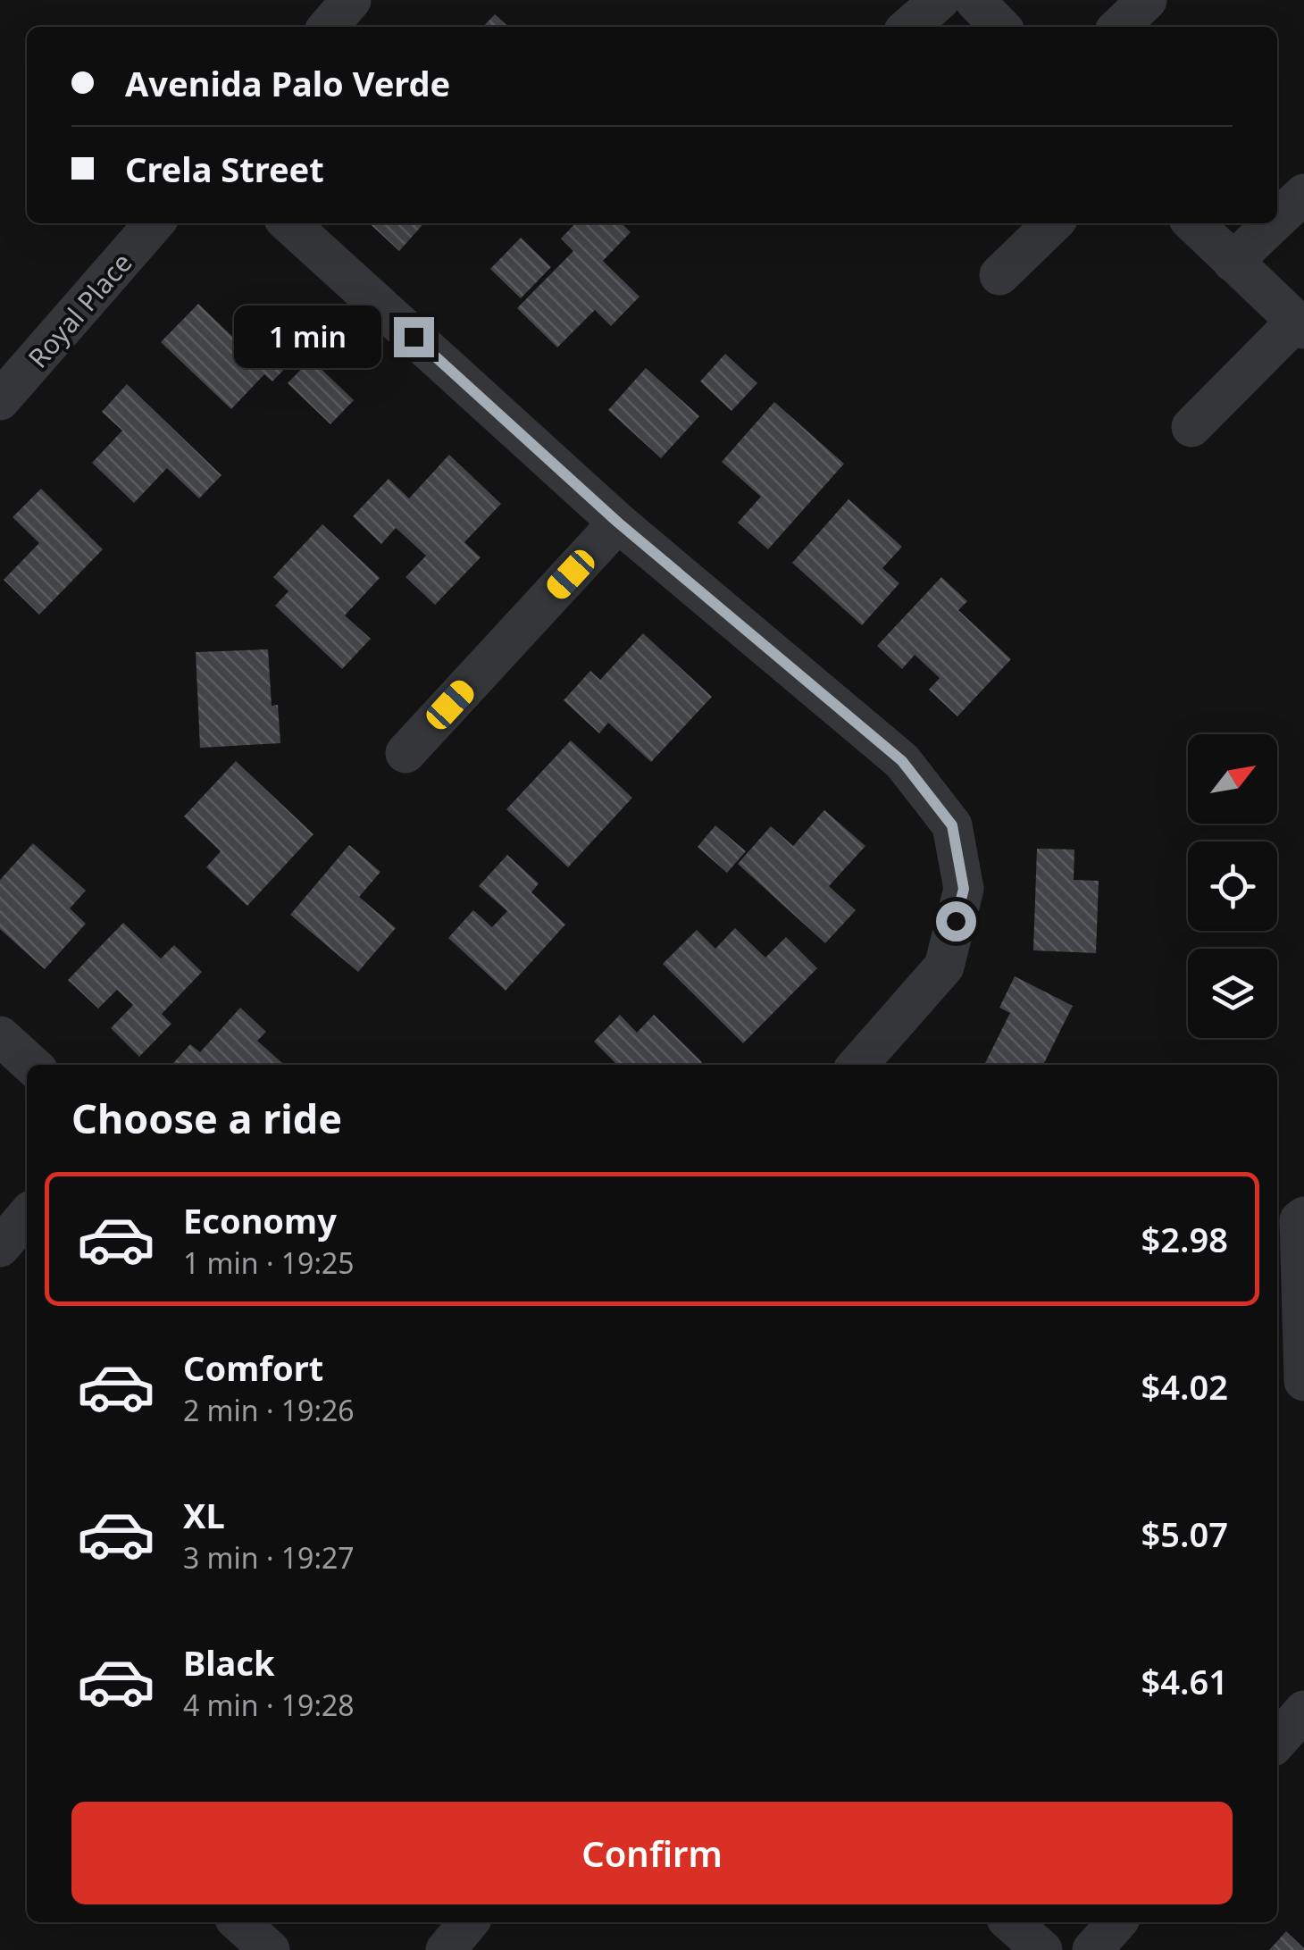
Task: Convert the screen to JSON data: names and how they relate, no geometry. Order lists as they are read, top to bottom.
{
  "streets": {
    "street": ["Royal Place"]
  },
  "north": "top right",
  "page": {
    "banner": ["Avenida Palo Verde", "Crela Street"],
    "bubble": "1 min",
    "heading": "Choose a ride",
    "list": [
      {
        "name": "Economy",
        "note": "1 min · 19:25",
        "value": "$2.98"
      },
      {
        "name": "Comfort",
        "note": "2 min · 19:26",
        "value": "$4.02"
      },
      {
        "name": "XL",
        "note": "3 min · 19:27",
        "value": "$5.07"
      },
      {
        "name": "Black",
        "note": "4 min · 19:28",
        "value": "$4.61"
      }
    ],
    "buttons": "Confirm"
  }
}
